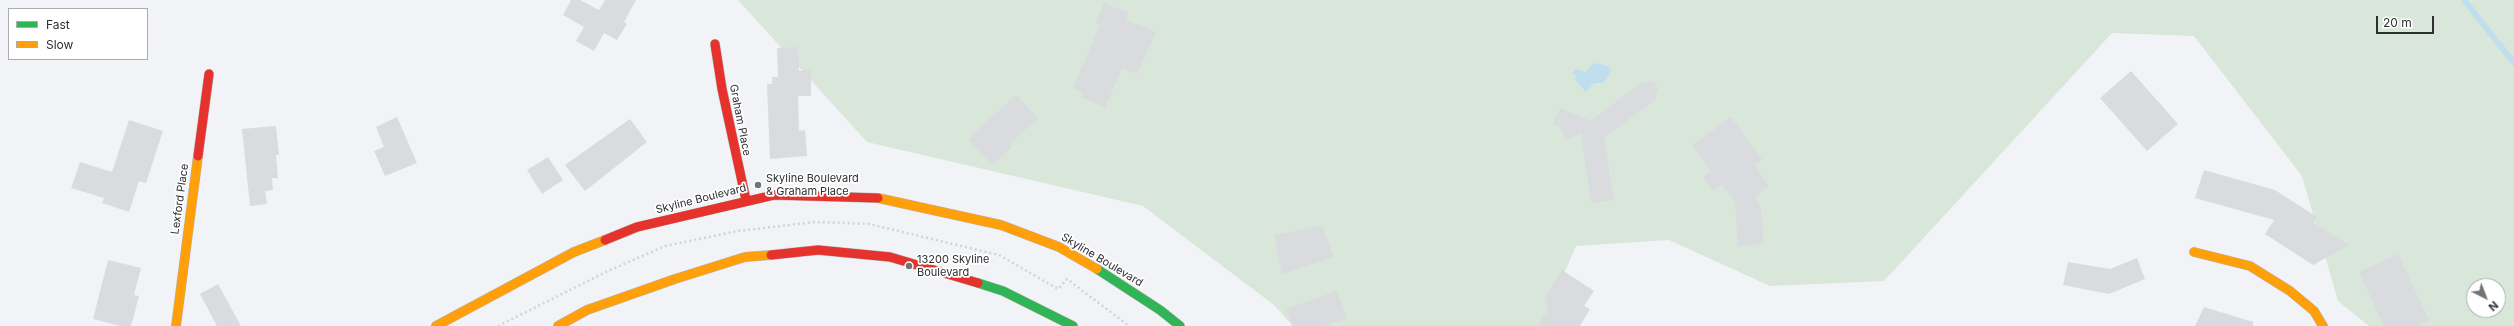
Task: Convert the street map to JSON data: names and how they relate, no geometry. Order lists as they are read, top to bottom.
{
  "streets": {
    "main road": ["Graham Place", "Lexford Place", "Skyline Boulevard"]
  },
  "crossings": [
    ["Graham Place", "Skyline Boulevard"]
  ],
  "places": ["Skyline Boulevard & Graham Place", "13200 Skyline Boulevard"],
  "legend": ["Fast", "Slow"],
  "scale_bar": "20 m",
  "north": "bottom right"
}
